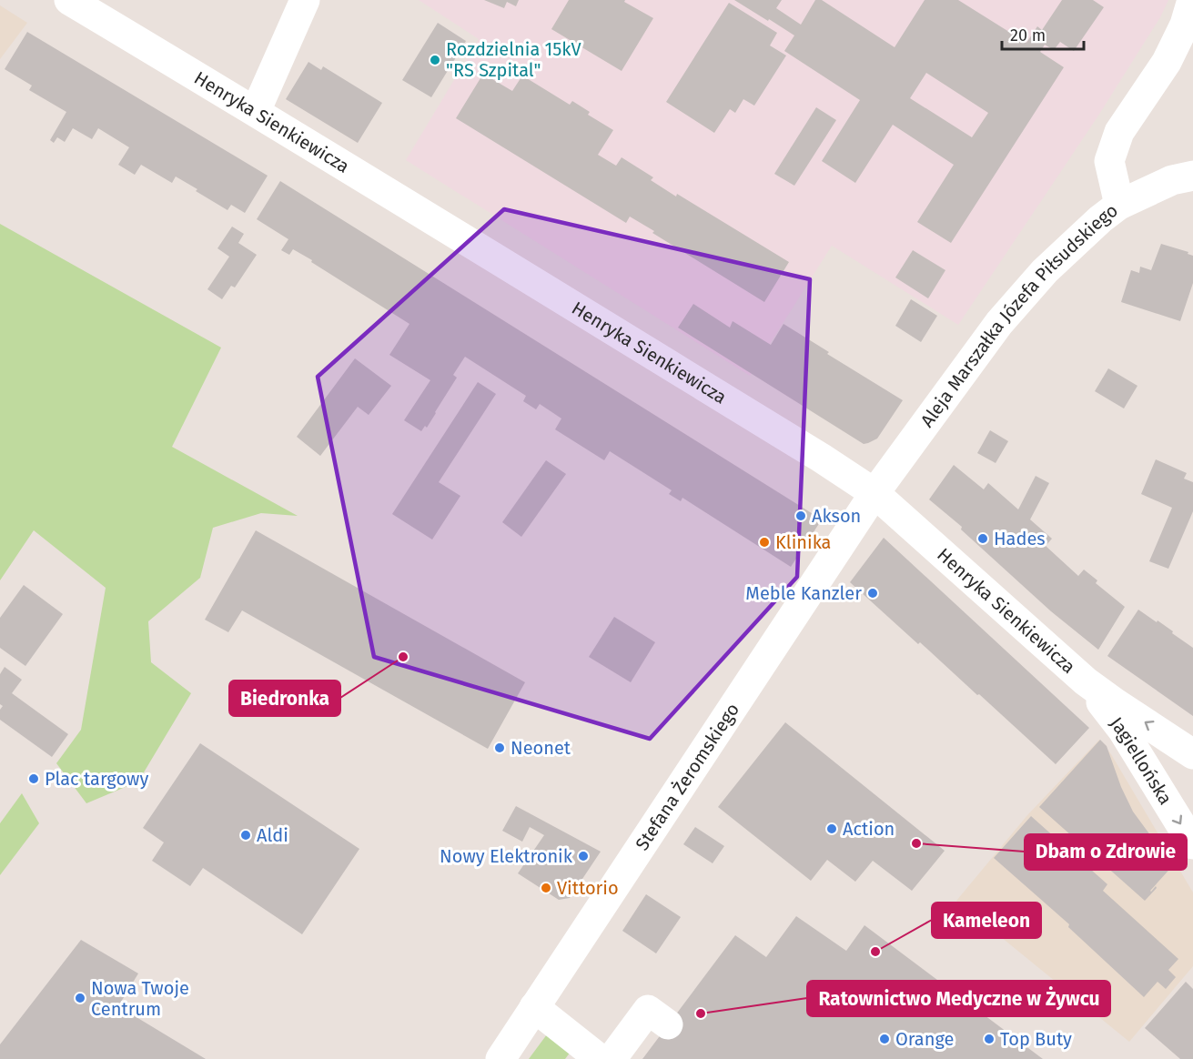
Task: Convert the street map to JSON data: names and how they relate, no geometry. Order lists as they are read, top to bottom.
{
  "streets": {
    "street": [
      "Henryka Sienkiewicza",
      "Aleja Marszałka Józefa Piłsudskiego",
      "Jagiellońska",
      "Stefana Żeromskiego"
    ]
  },
  "crossings": [
    ["Henryka Sienkiewicza", "Aleja Marszałka Józefa Piłsudskiego"],
    ["Henryka Sienkiewicza", "Jagiellońska"],
    ["Henryka Sienkiewicza", "Stefana Żeromskiego"],
    ["Aleja Marszałka Józefa Piłsudskiego", "Stefana Żeromskiego"]
  ],
  "one_way": ["Jagiellońska"],
  "places": [
    "Rozdzielnia 15kV \"RS Szpital\"",
    "Akson",
    "Hades",
    "Klinika",
    "Meble Kanzler",
    "Biedronka",
    "Neonet",
    "Plac targowy",
    "Action",
    "Aldi",
    "Dbam o Zdrowie",
    "Nowy Elektronik",
    "Vittorio",
    "Kameleon",
    "Nowa Twoje Centrum",
    "Ratownictwo Medyczne w Żywcu",
    "Orange",
    "Top Buty"
  ],
  "scale_bar": "20 m"
}
